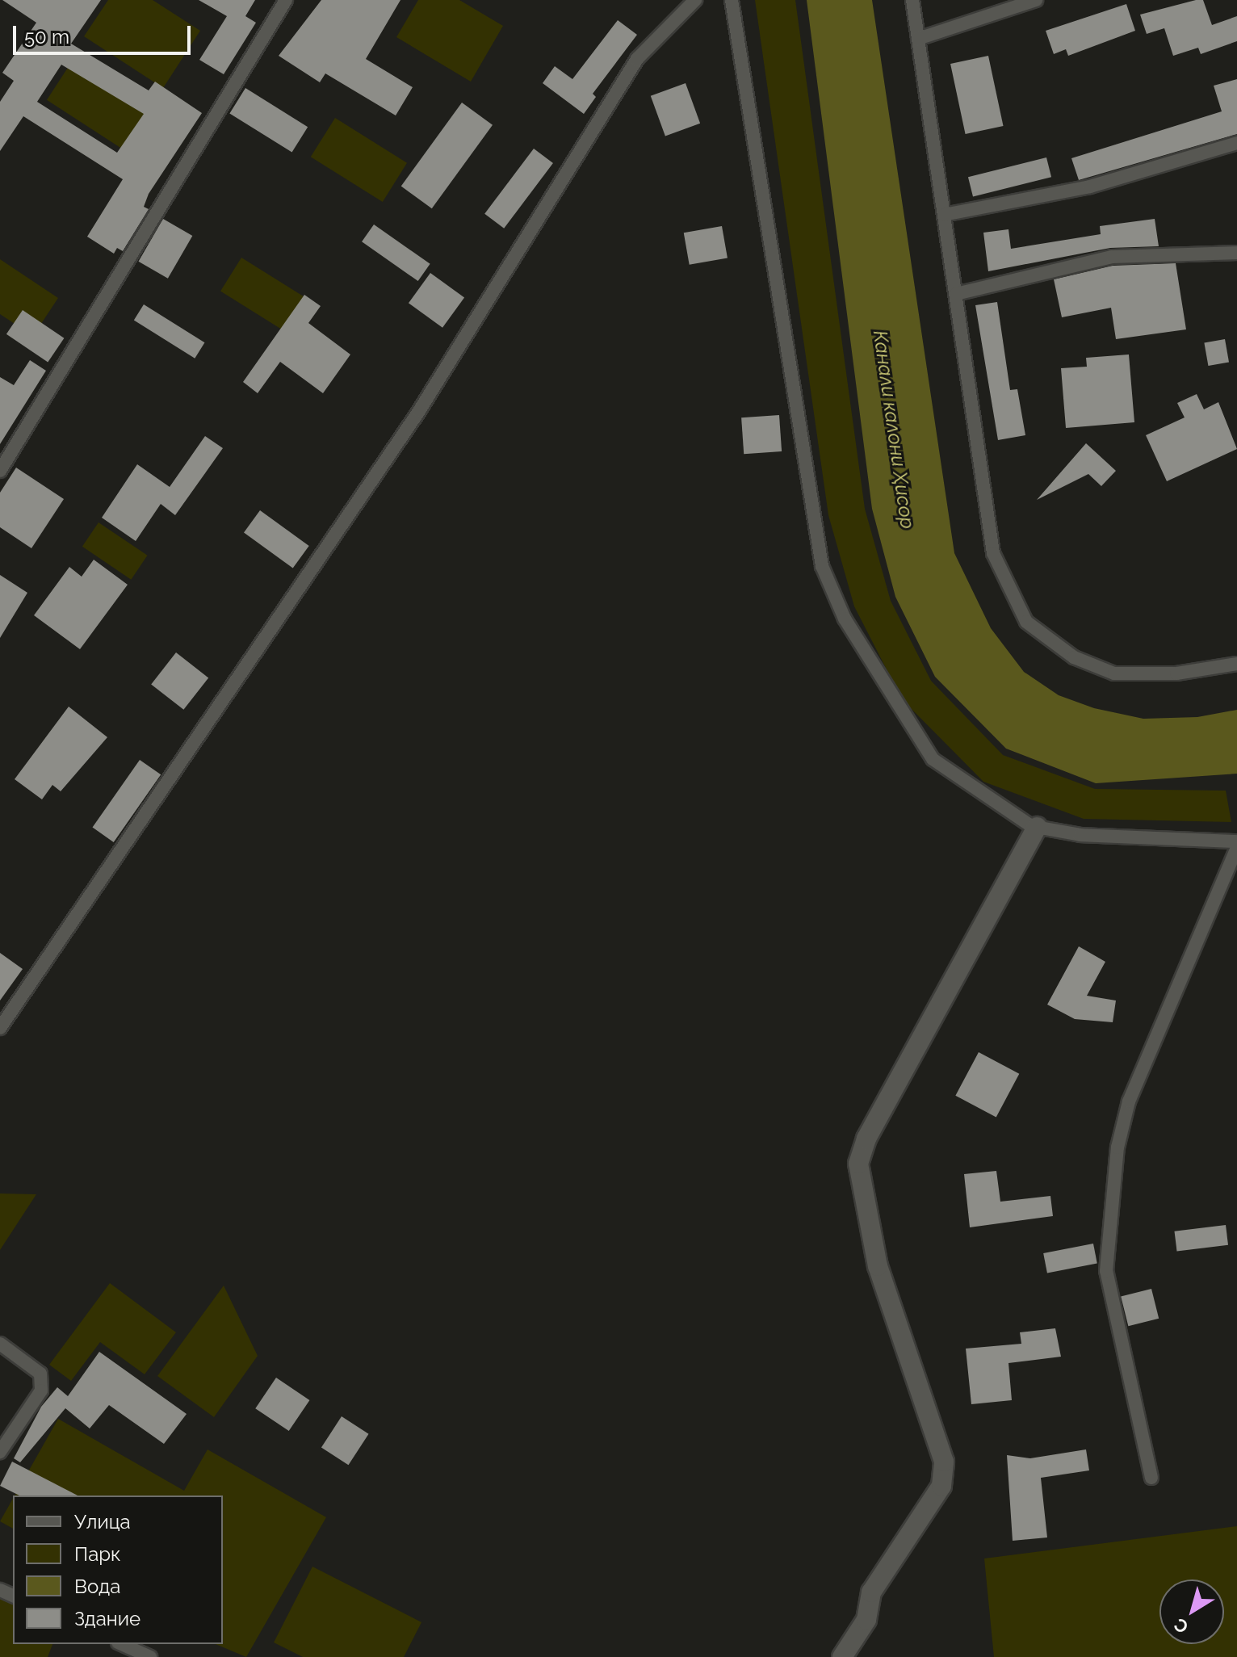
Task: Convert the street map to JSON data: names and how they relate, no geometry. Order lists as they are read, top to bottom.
{
  "water": ["Канали калони Ҳисор"],
  "legend": [
    "Улица",
    "Парк",
    "Вода",
    "Здание"
  ],
  "scale_bar": "50 m",
  "north": "bottom left"
}
